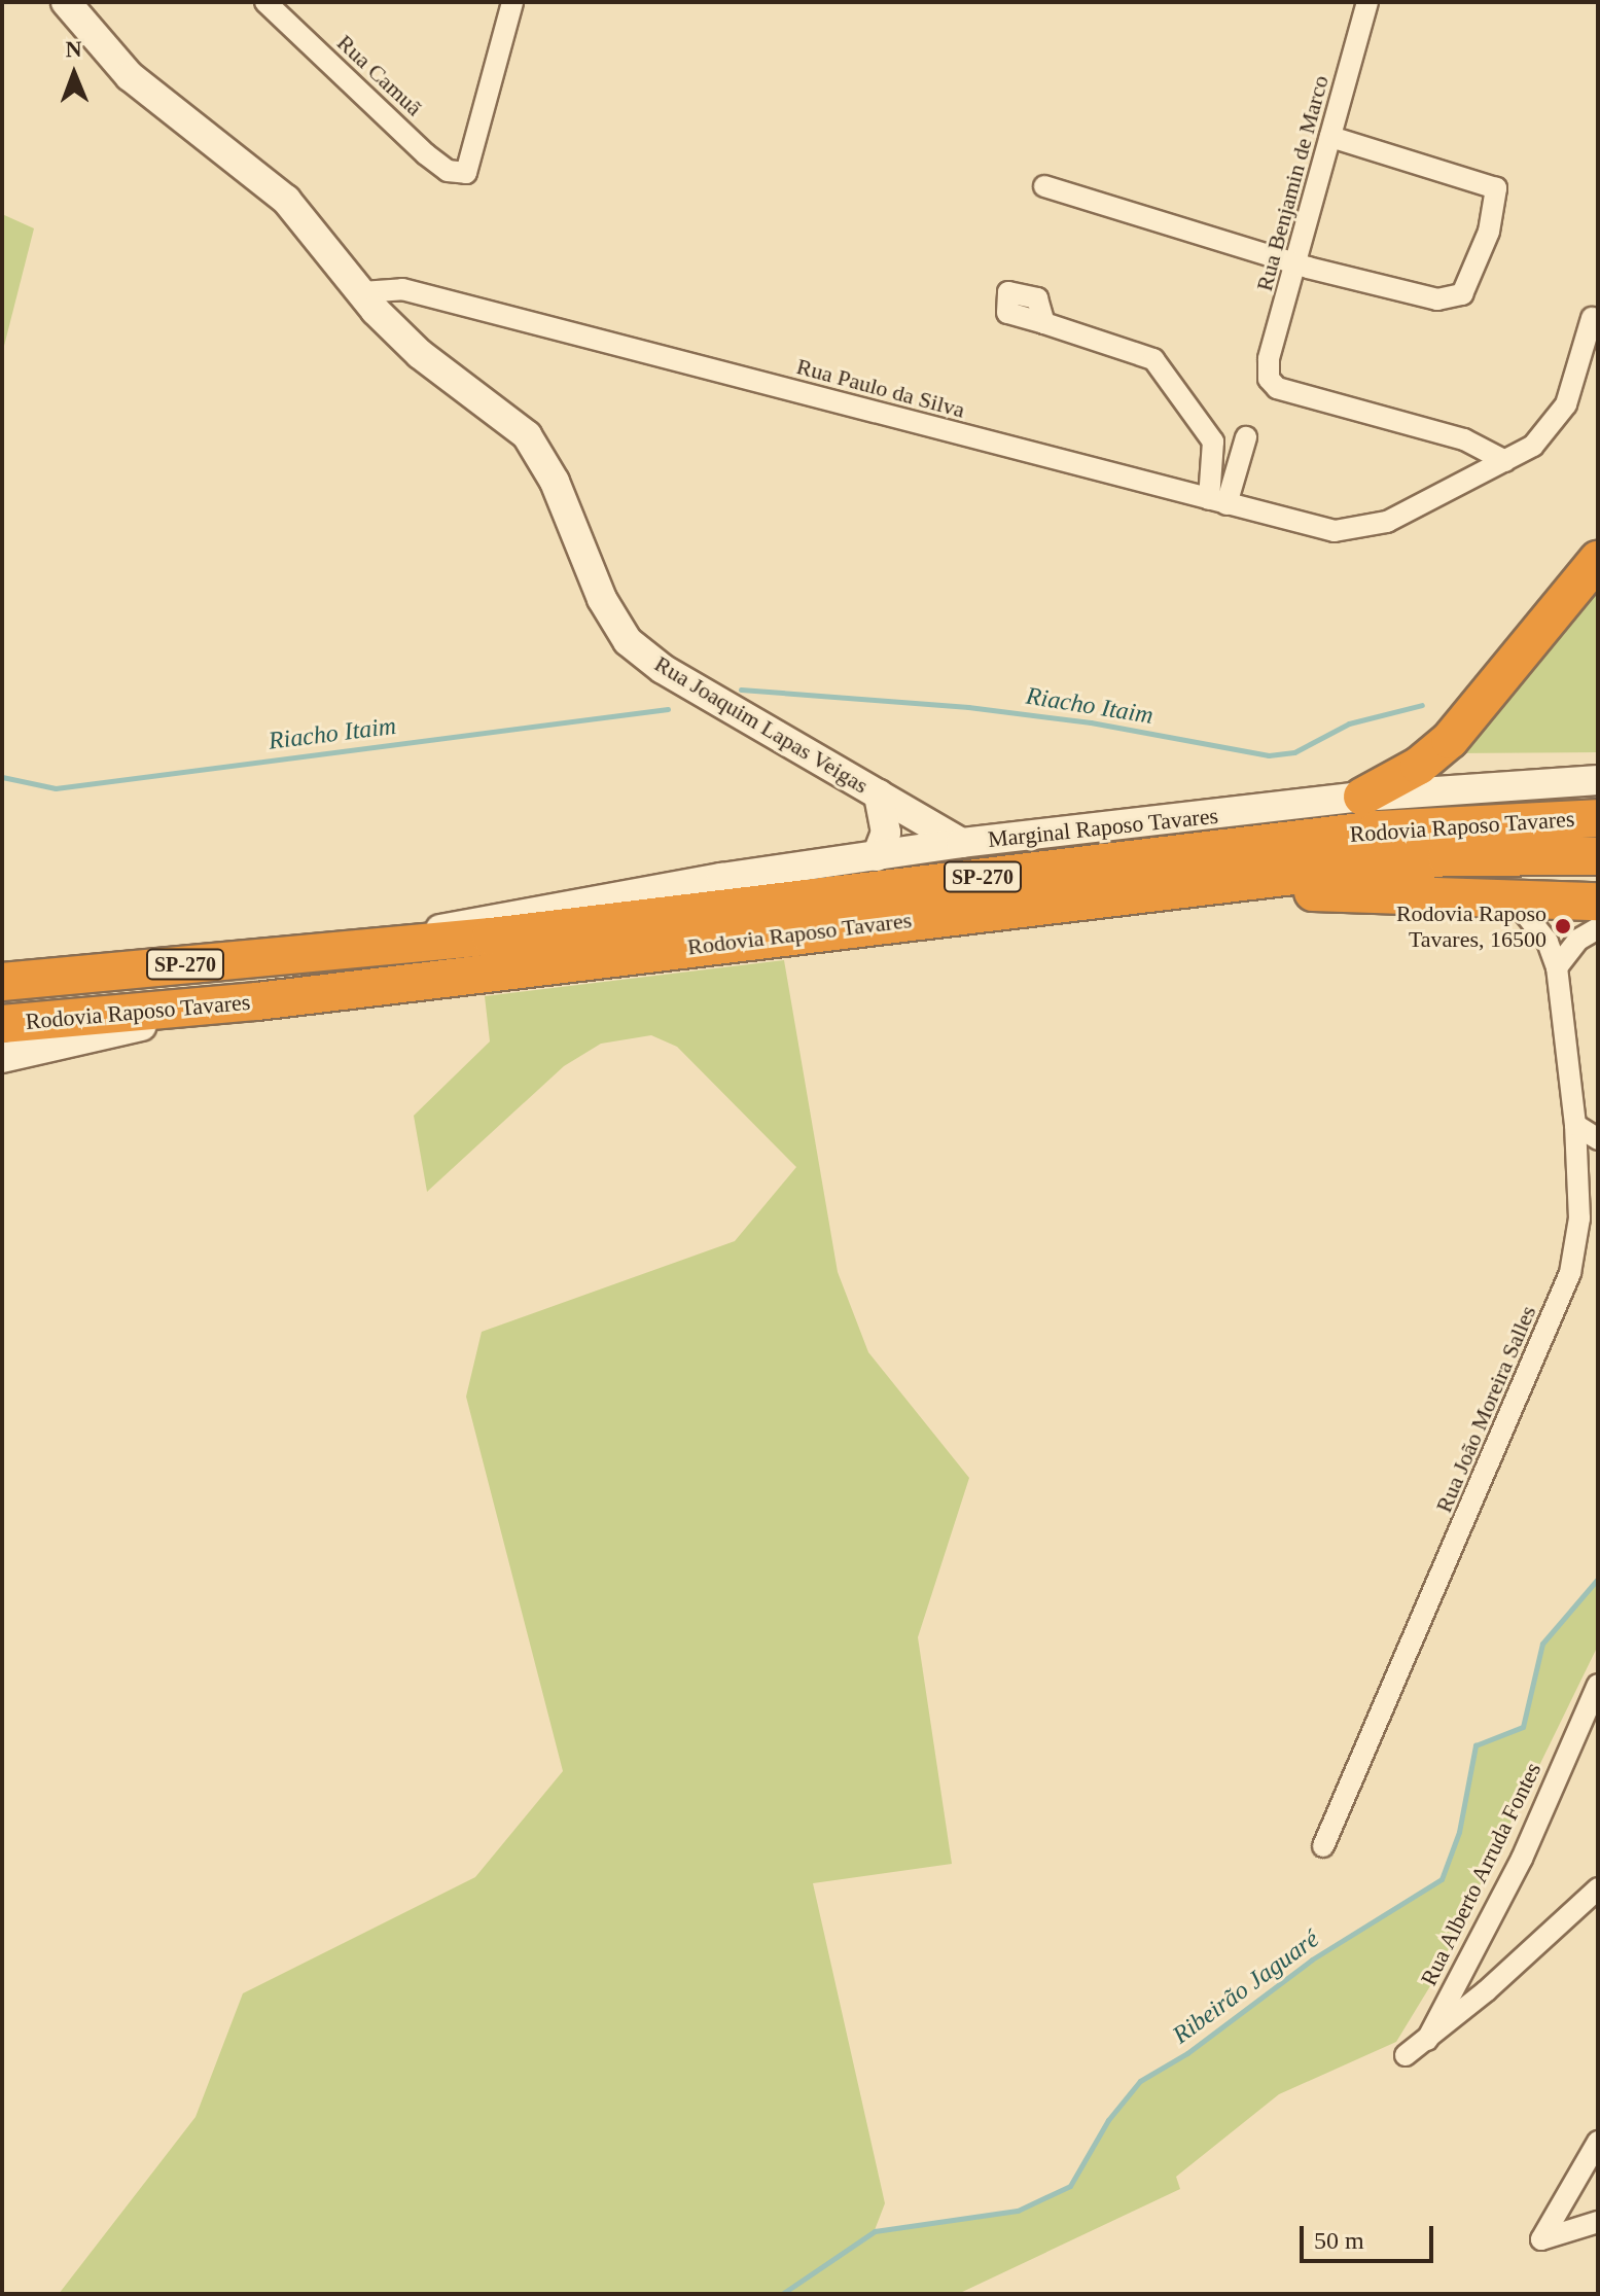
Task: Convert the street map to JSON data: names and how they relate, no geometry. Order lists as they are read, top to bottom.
{
  "streets": {
    "highway": ["Rodovia Raposo Tavares", "SP-270"],
    "main road": ["Rua Joaquim Lapas Veigas", "Marginal Raposo Tavares"],
    "street": [
      "Rua Camuã",
      "Rua Benjamin de Marco",
      "Rua Paulo da Silva",
      "Rua João Moreira Salles",
      "Rua Alberto Arruda Fontes"
    ]
  },
  "crossings": [
    ["Rua Benjamin de Marco", "Rua Paulo da Silva"],
    ["Rua Paulo da Silva", "Rua Joaquim Lapas Veigas"],
    ["Rua Joaquim Lapas Veigas", "Marginal Raposo Tavares"],
    ["Rodovia Raposo Tavares", "Marginal Raposo Tavares"]
  ],
  "water": ["Riacho Itaim", "Ribeirão Jaguaré"],
  "places": ["Rodovia Raposo Tavares, 16500"],
  "scale_bar": "50 m",
  "north": "top"
}
